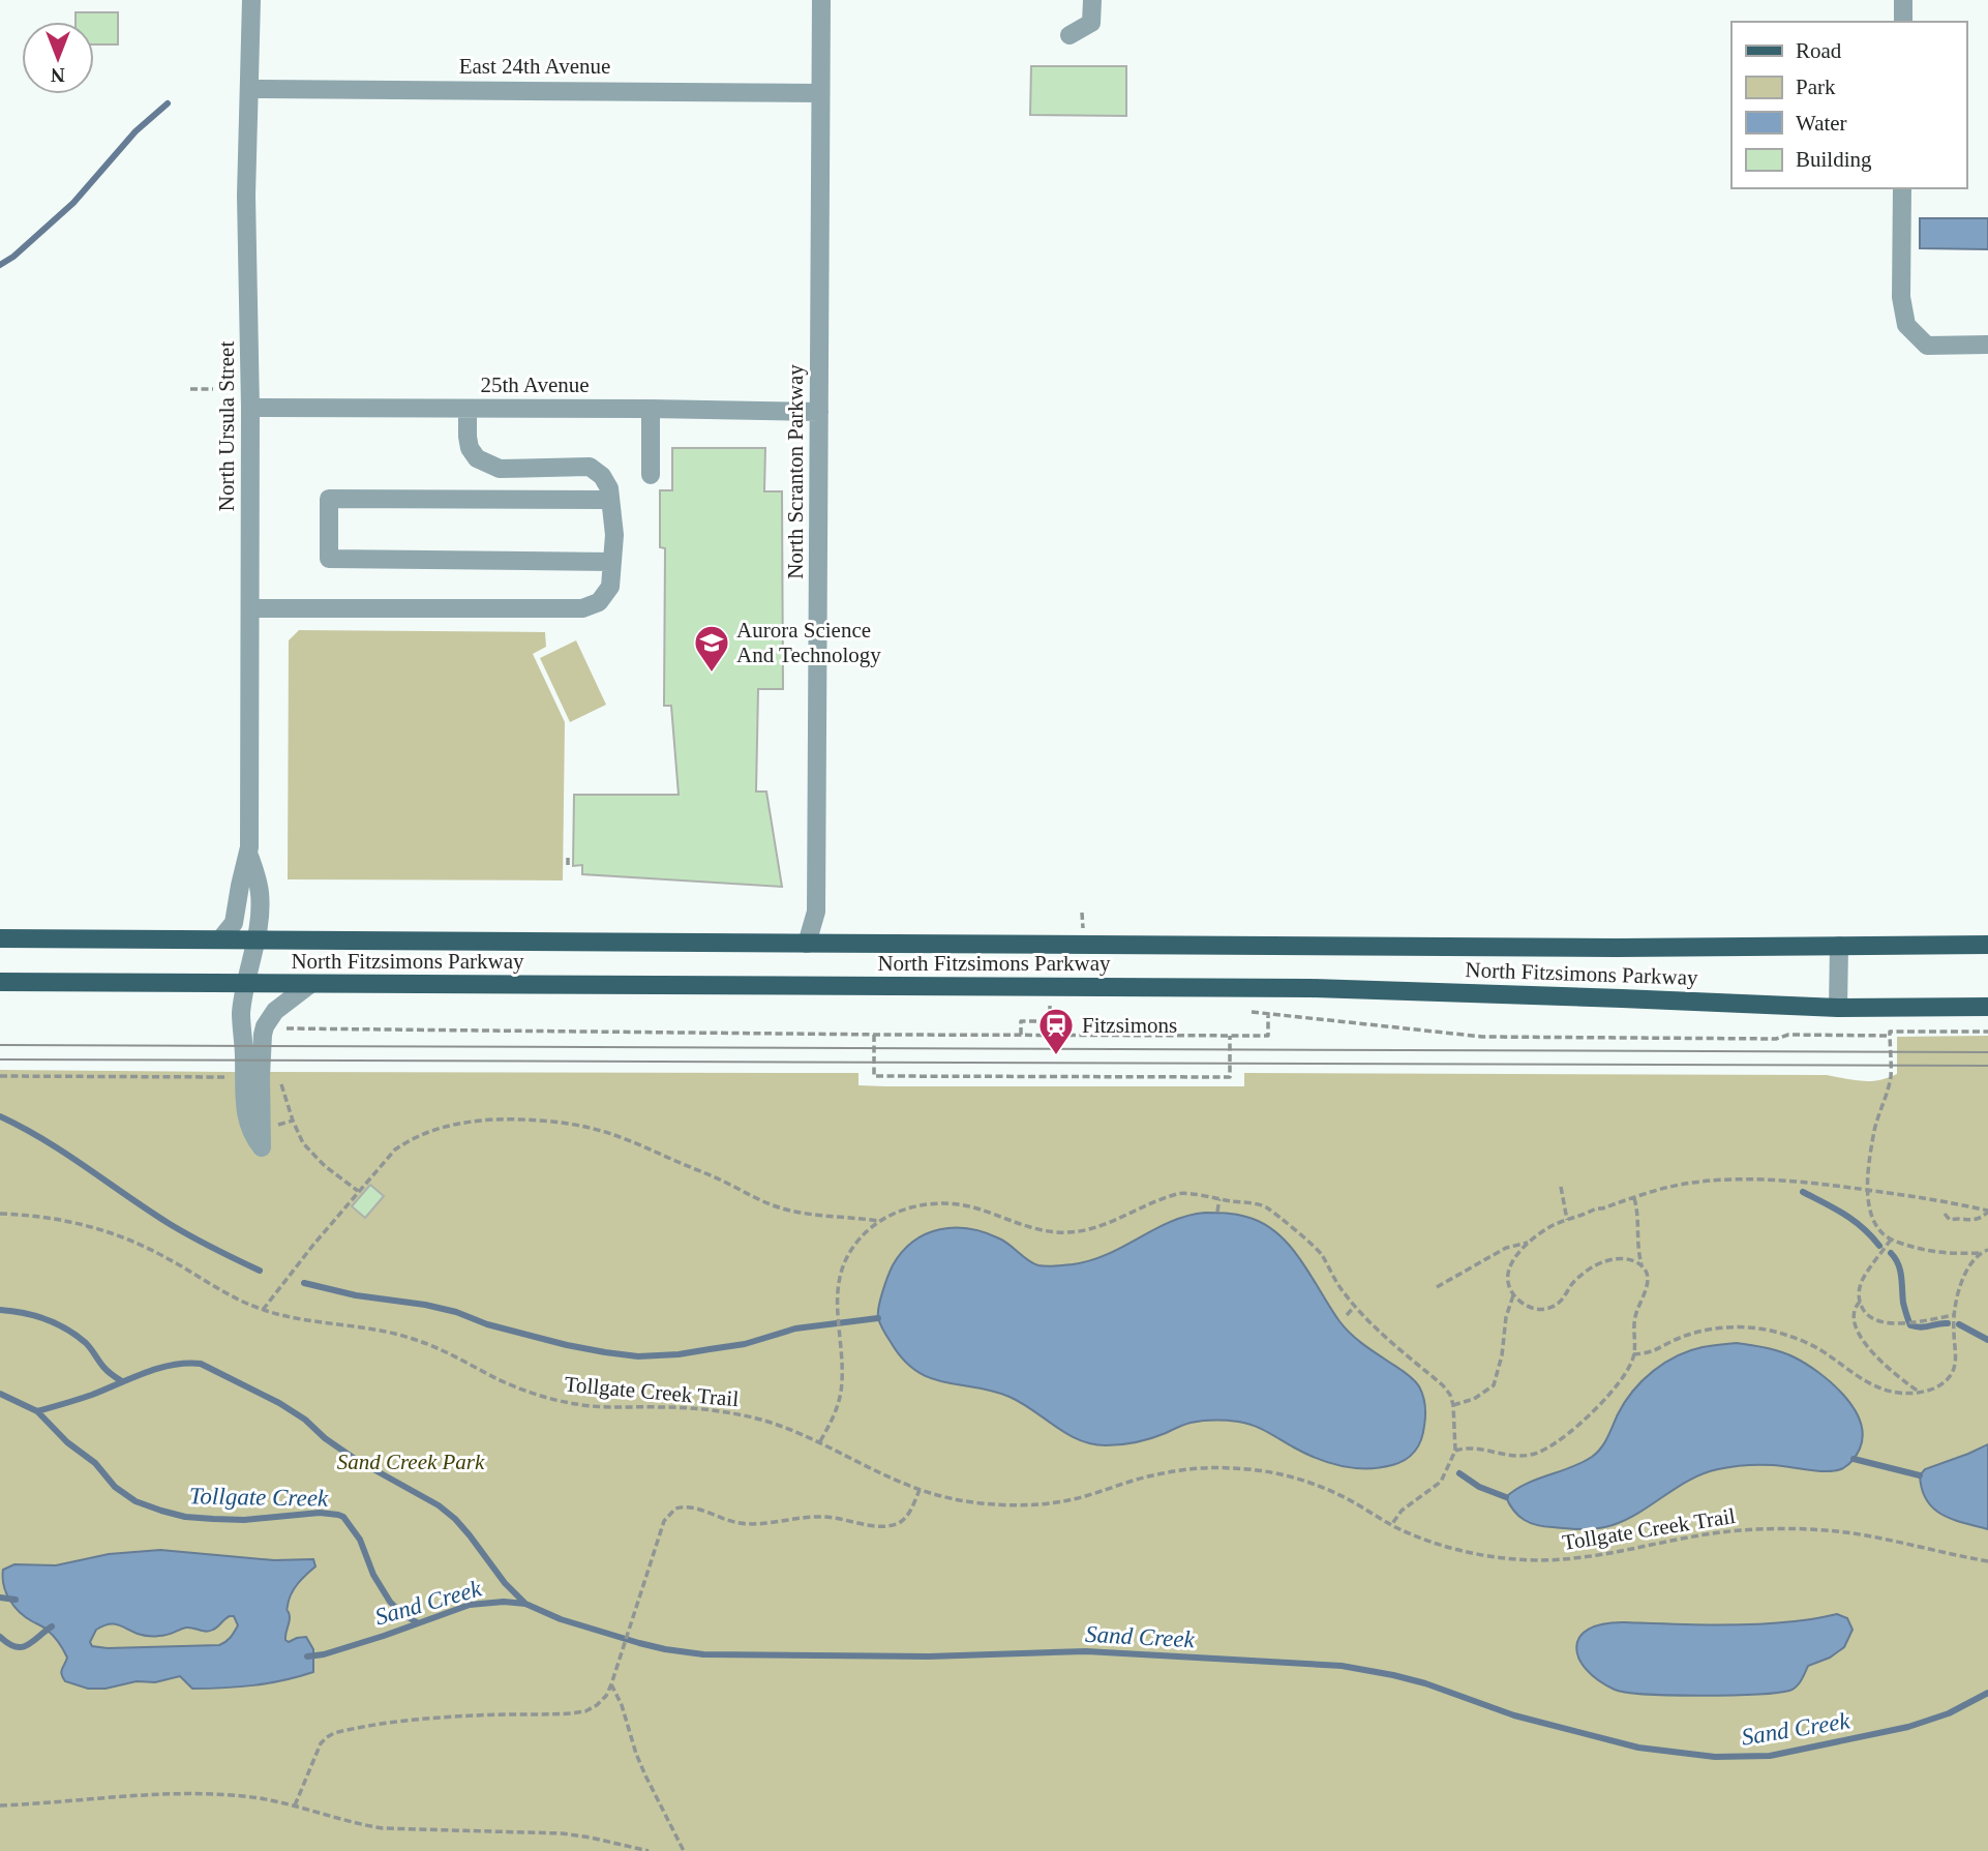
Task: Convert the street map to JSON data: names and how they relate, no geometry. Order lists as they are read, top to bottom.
{
  "streets": {
    "main road": ["North Fitzsimons Parkway"],
    "street": [
      "East 24th Avenue",
      "25th Avenue",
      "North Ursula Street",
      "North Scranton Parkway"
    ],
    "path": ["Tollgate Creek Trail"]
  },
  "crossings": [
    ["East 24th Avenue", "North Ursula Street"],
    ["East 24th Avenue", "North Scranton Parkway"],
    ["25th Avenue", "North Ursula Street"],
    ["25th Avenue", "North Scranton Parkway"],
    ["North Ursula Street", "North Fitzsimons Parkway"],
    ["North Scranton Parkway", "North Fitzsimons Parkway"]
  ],
  "water": ["Tollgate Creek", "Sand Creek"],
  "parks": ["Sand Creek Park"],
  "places": {
    "school or university": ["Aurora Science And Technology"],
    "station": ["Fitzsimons"]
  },
  "legend": [
    "Road",
    "Park",
    "Water",
    "Building"
  ],
  "north": "bottom"
}
